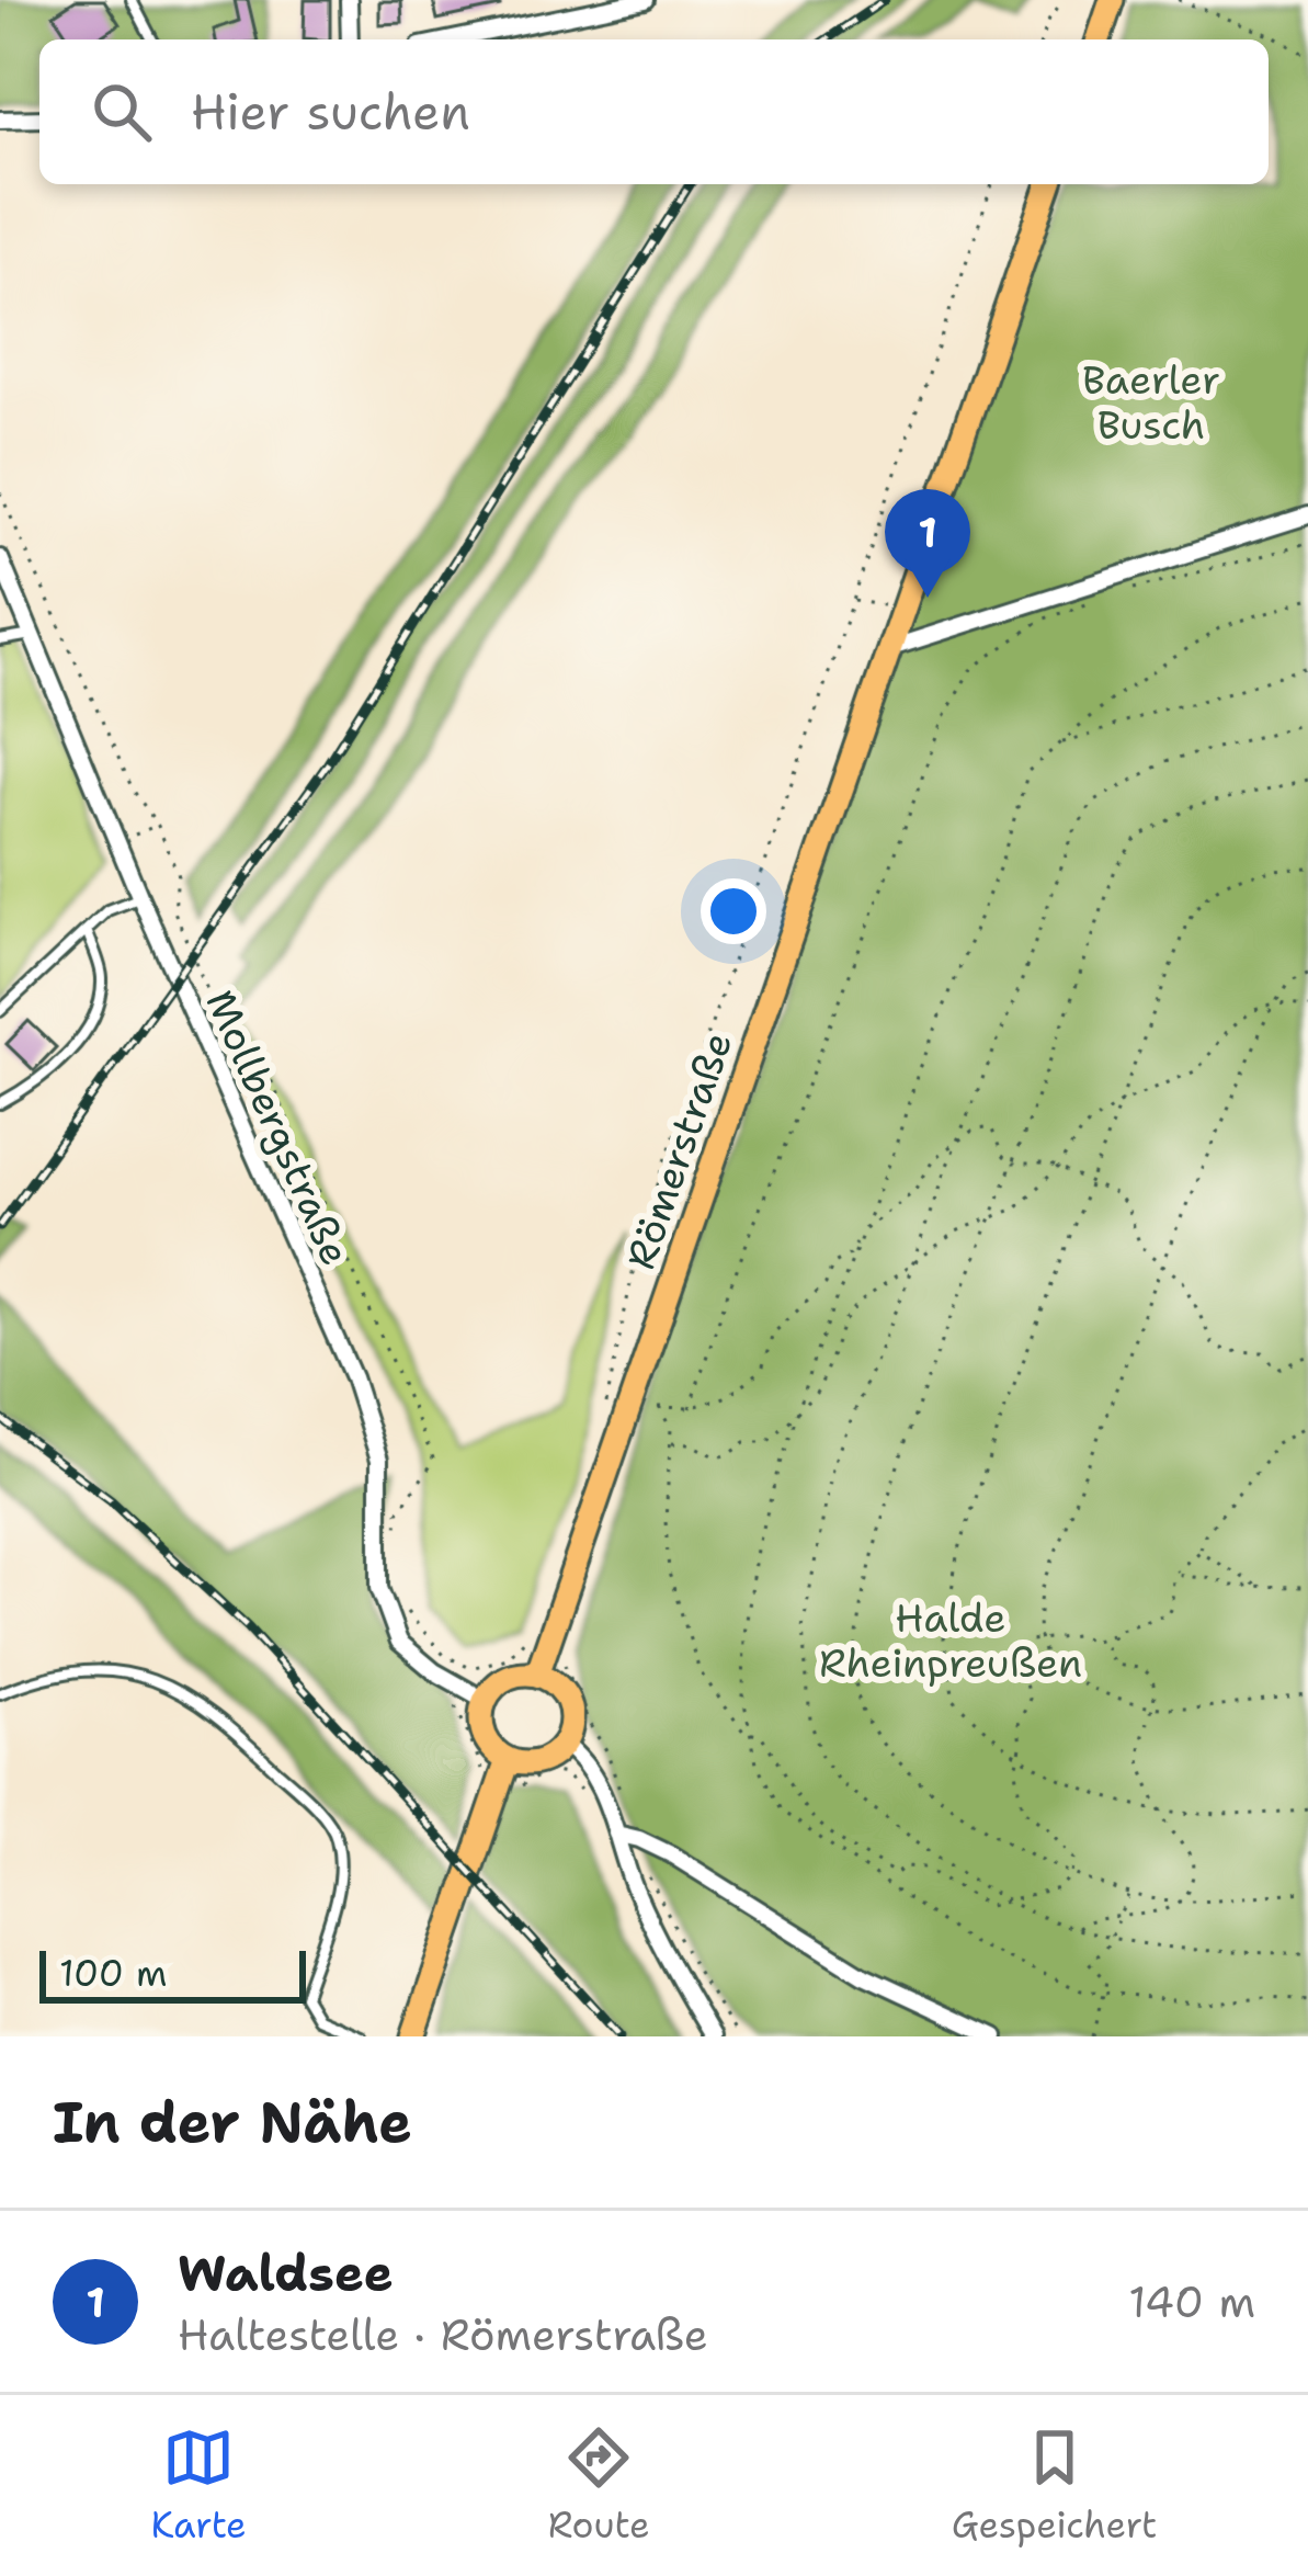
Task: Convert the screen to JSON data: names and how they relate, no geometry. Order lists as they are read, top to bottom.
{
  "streets": {
    "main road": ["Römerstraße"],
    "street": ["Mollbergstraße"]
  },
  "crossings": [
    ["Mollbergstraße", "Römerstraße"]
  ],
  "parks": ["Baerler Busch", "Halde Rheinpreußen"],
  "scale_bar": "100 m",
  "page": {
    "search": "Hier suchen",
    "pins": "1",
    "scale": "100 m",
    "heading": "In der Nähe",
    "list": [
      {
        "mark": "1",
        "name": "Waldsee",
        "note": "Haltestelle · Römerstraße",
        "value": "140 m"
      }
    ],
    "nav": ["Karte", "Route", "Gespeichert"]
  }
}
